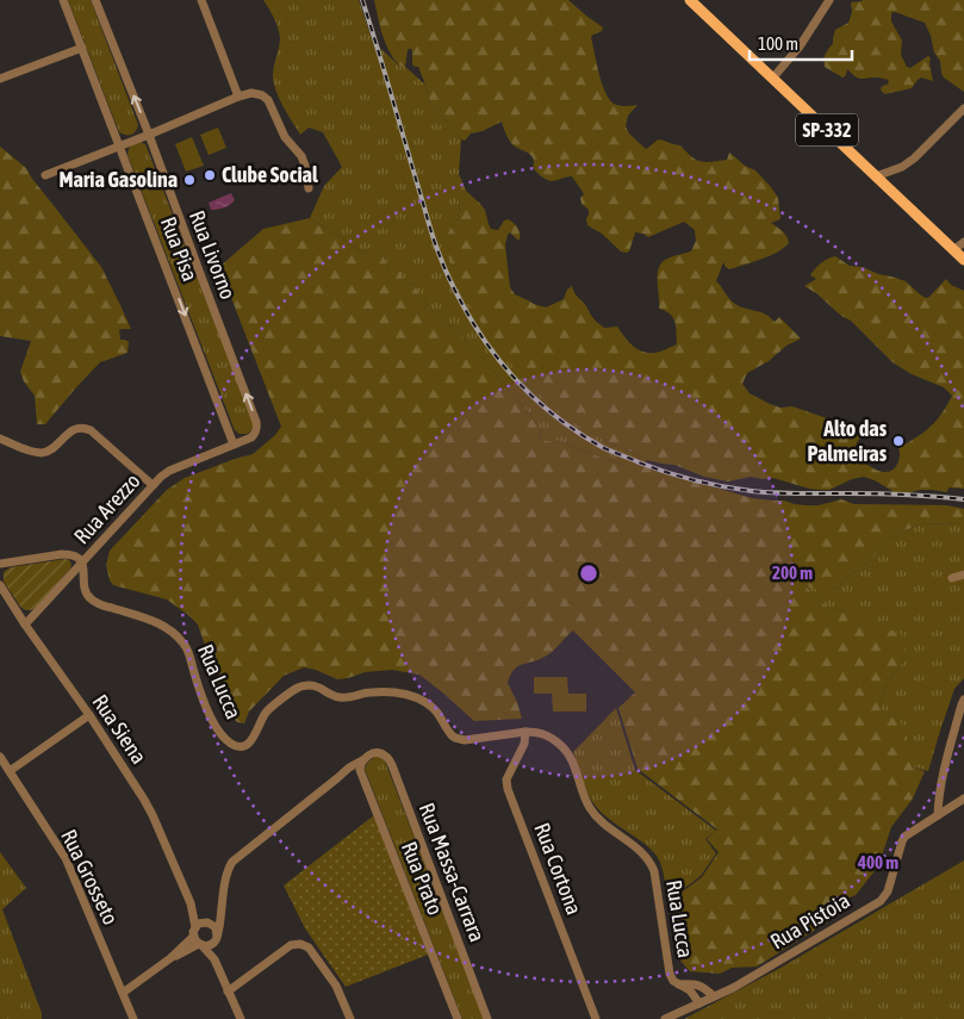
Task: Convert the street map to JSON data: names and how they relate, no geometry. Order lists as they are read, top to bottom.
{
  "streets": {
    "main road": ["SP-332"],
    "street": [
      "Rua Pisa",
      "Rua Livorno",
      "Rua Arezzo",
      "Rua Lucca",
      "Rua Siena",
      "Rua Cortona",
      "Rua Massa-Carrara",
      "Rua Grosseto",
      "Rua Prato",
      "Rua Pistoia"
    ]
  },
  "crossings": [
    ["Rua Pisa", "Rua Livorno"],
    ["Rua Pisa", "Rua Arezzo"],
    ["Rua Livorno", "Rua Arezzo"],
    ["Rua Arezzo", "Rua Lucca"],
    ["Rua Arezzo", "Rua Siena"],
    ["Rua Lucca", "Rua Cortona"],
    ["Rua Lucca", "Rua Pistoia"],
    ["Rua Massa-Carrara", "Rua Prato"]
  ],
  "one_way": ["Rua Pisa", "Rua Livorno"],
  "places": ["Clube Social", "Maria Gasolina", "Alto das Palmeiras"],
  "scale_bar": "100 m",
  "rings": ["200 m", "400 m"]
}
